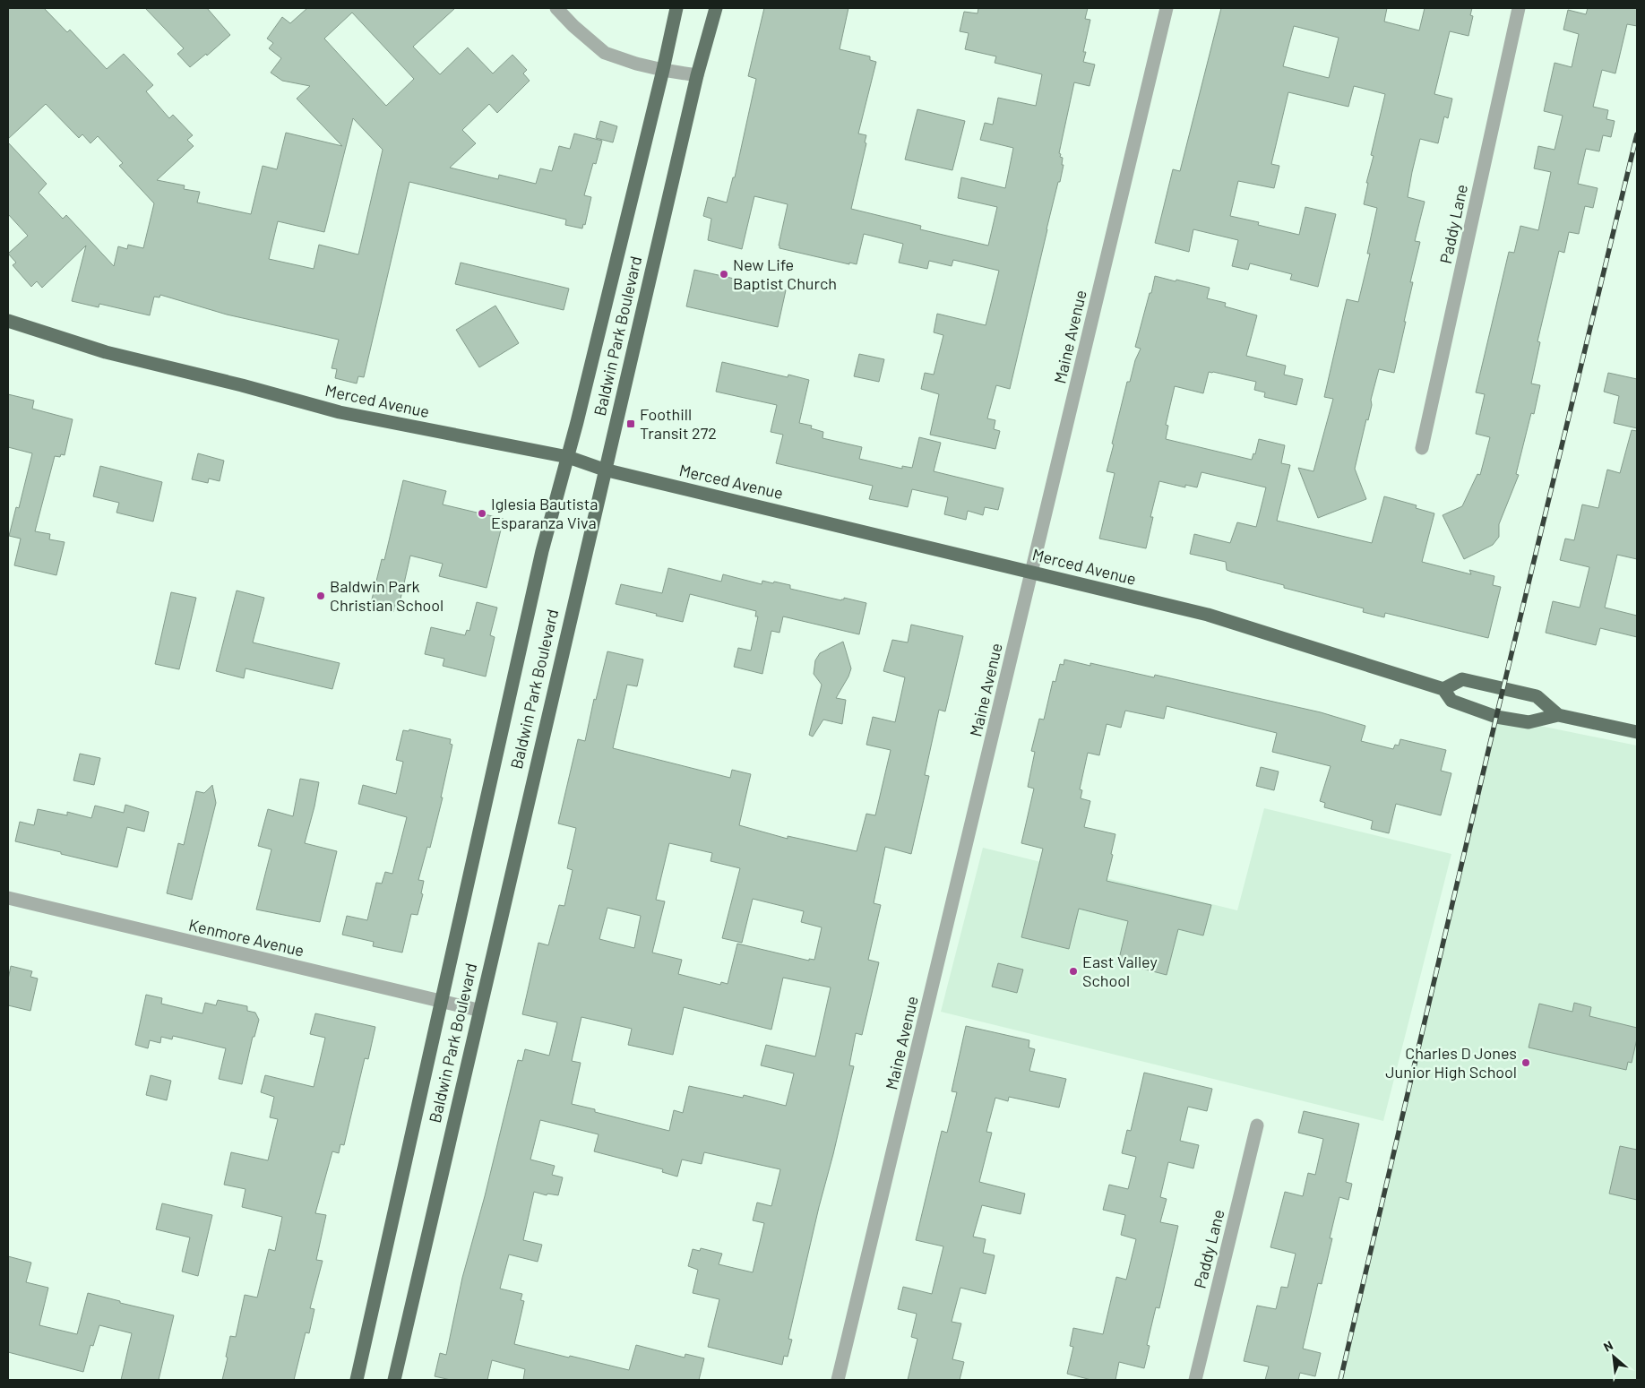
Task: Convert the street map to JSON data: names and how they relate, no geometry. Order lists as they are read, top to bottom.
{
  "streets": {
    "main road": ["Baldwin Park Boulevard", "Merced Avenue"],
    "street": ["Paddy Lane", "Maine Avenue", "Kenmore Avenue"]
  },
  "crossings": [
    ["Baldwin Park Boulevard", "Merced Avenue"],
    ["Baldwin Park Boulevard", "Kenmore Avenue"],
    ["Maine Avenue", "Merced Avenue"]
  ],
  "places": {
    "other": [
      "New Life Baptist Church",
      "Iglesia Bautista Esparanza Viva",
      "Baldwin Park Christian School",
      "East Valley School",
      "Charles D Jones Junior High School"
    ],
    "transit": ["Foothill Transit 272"]
  },
  "north": "top left"
}
